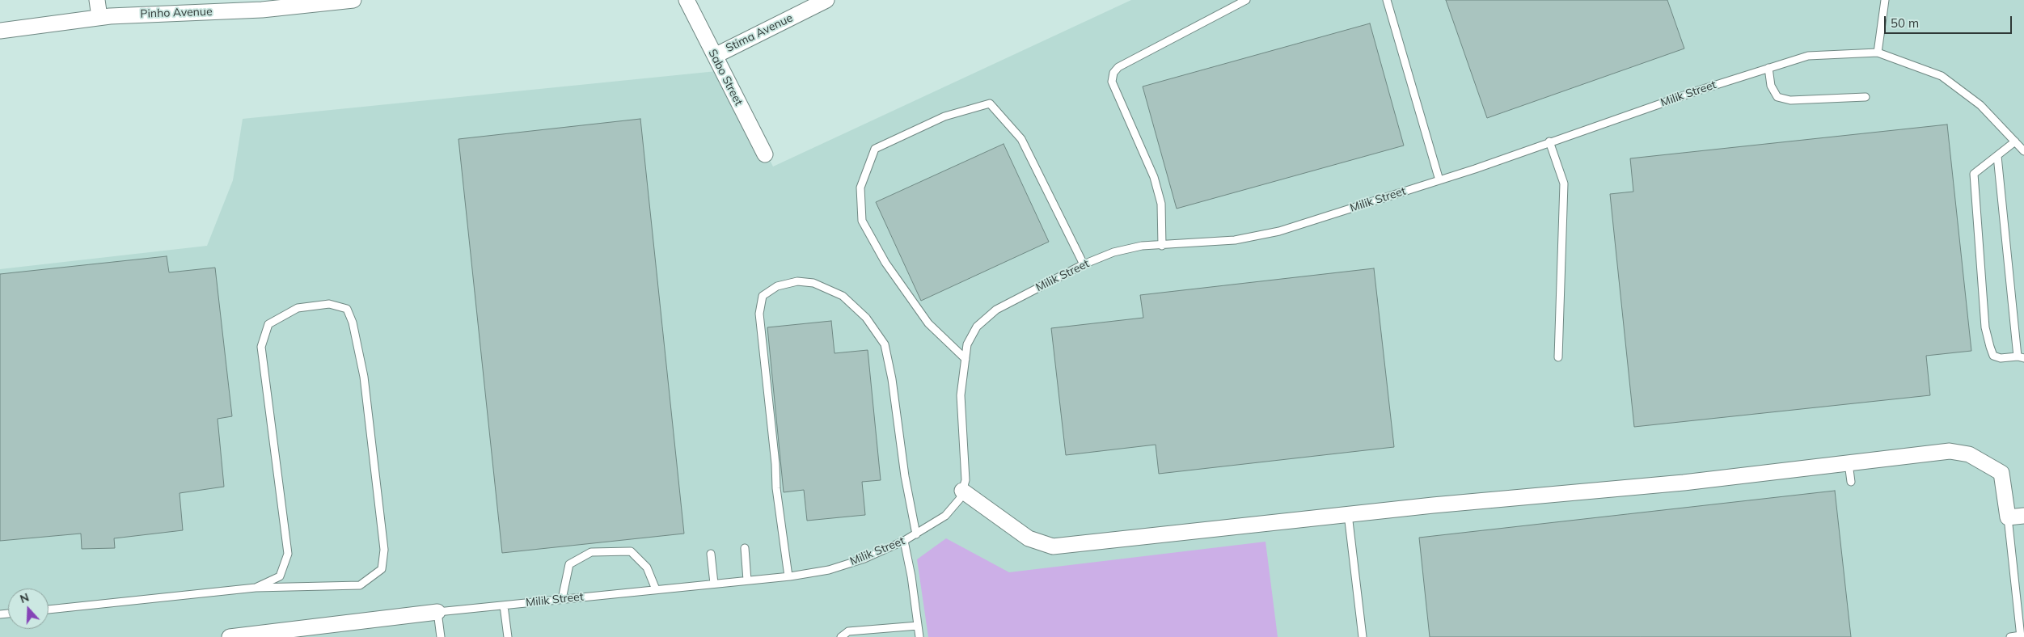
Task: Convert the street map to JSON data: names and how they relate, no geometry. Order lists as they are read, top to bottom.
{
  "streets": {
    "street": [
      "Pinho Avenue",
      "Stima Avenue",
      "Sabo Street",
      "Milik Street"
    ]
  },
  "crossings": [
    ["Stima Avenue", "Sabo Street"]
  ],
  "scale_bar": "50 m",
  "north": "top"
}
